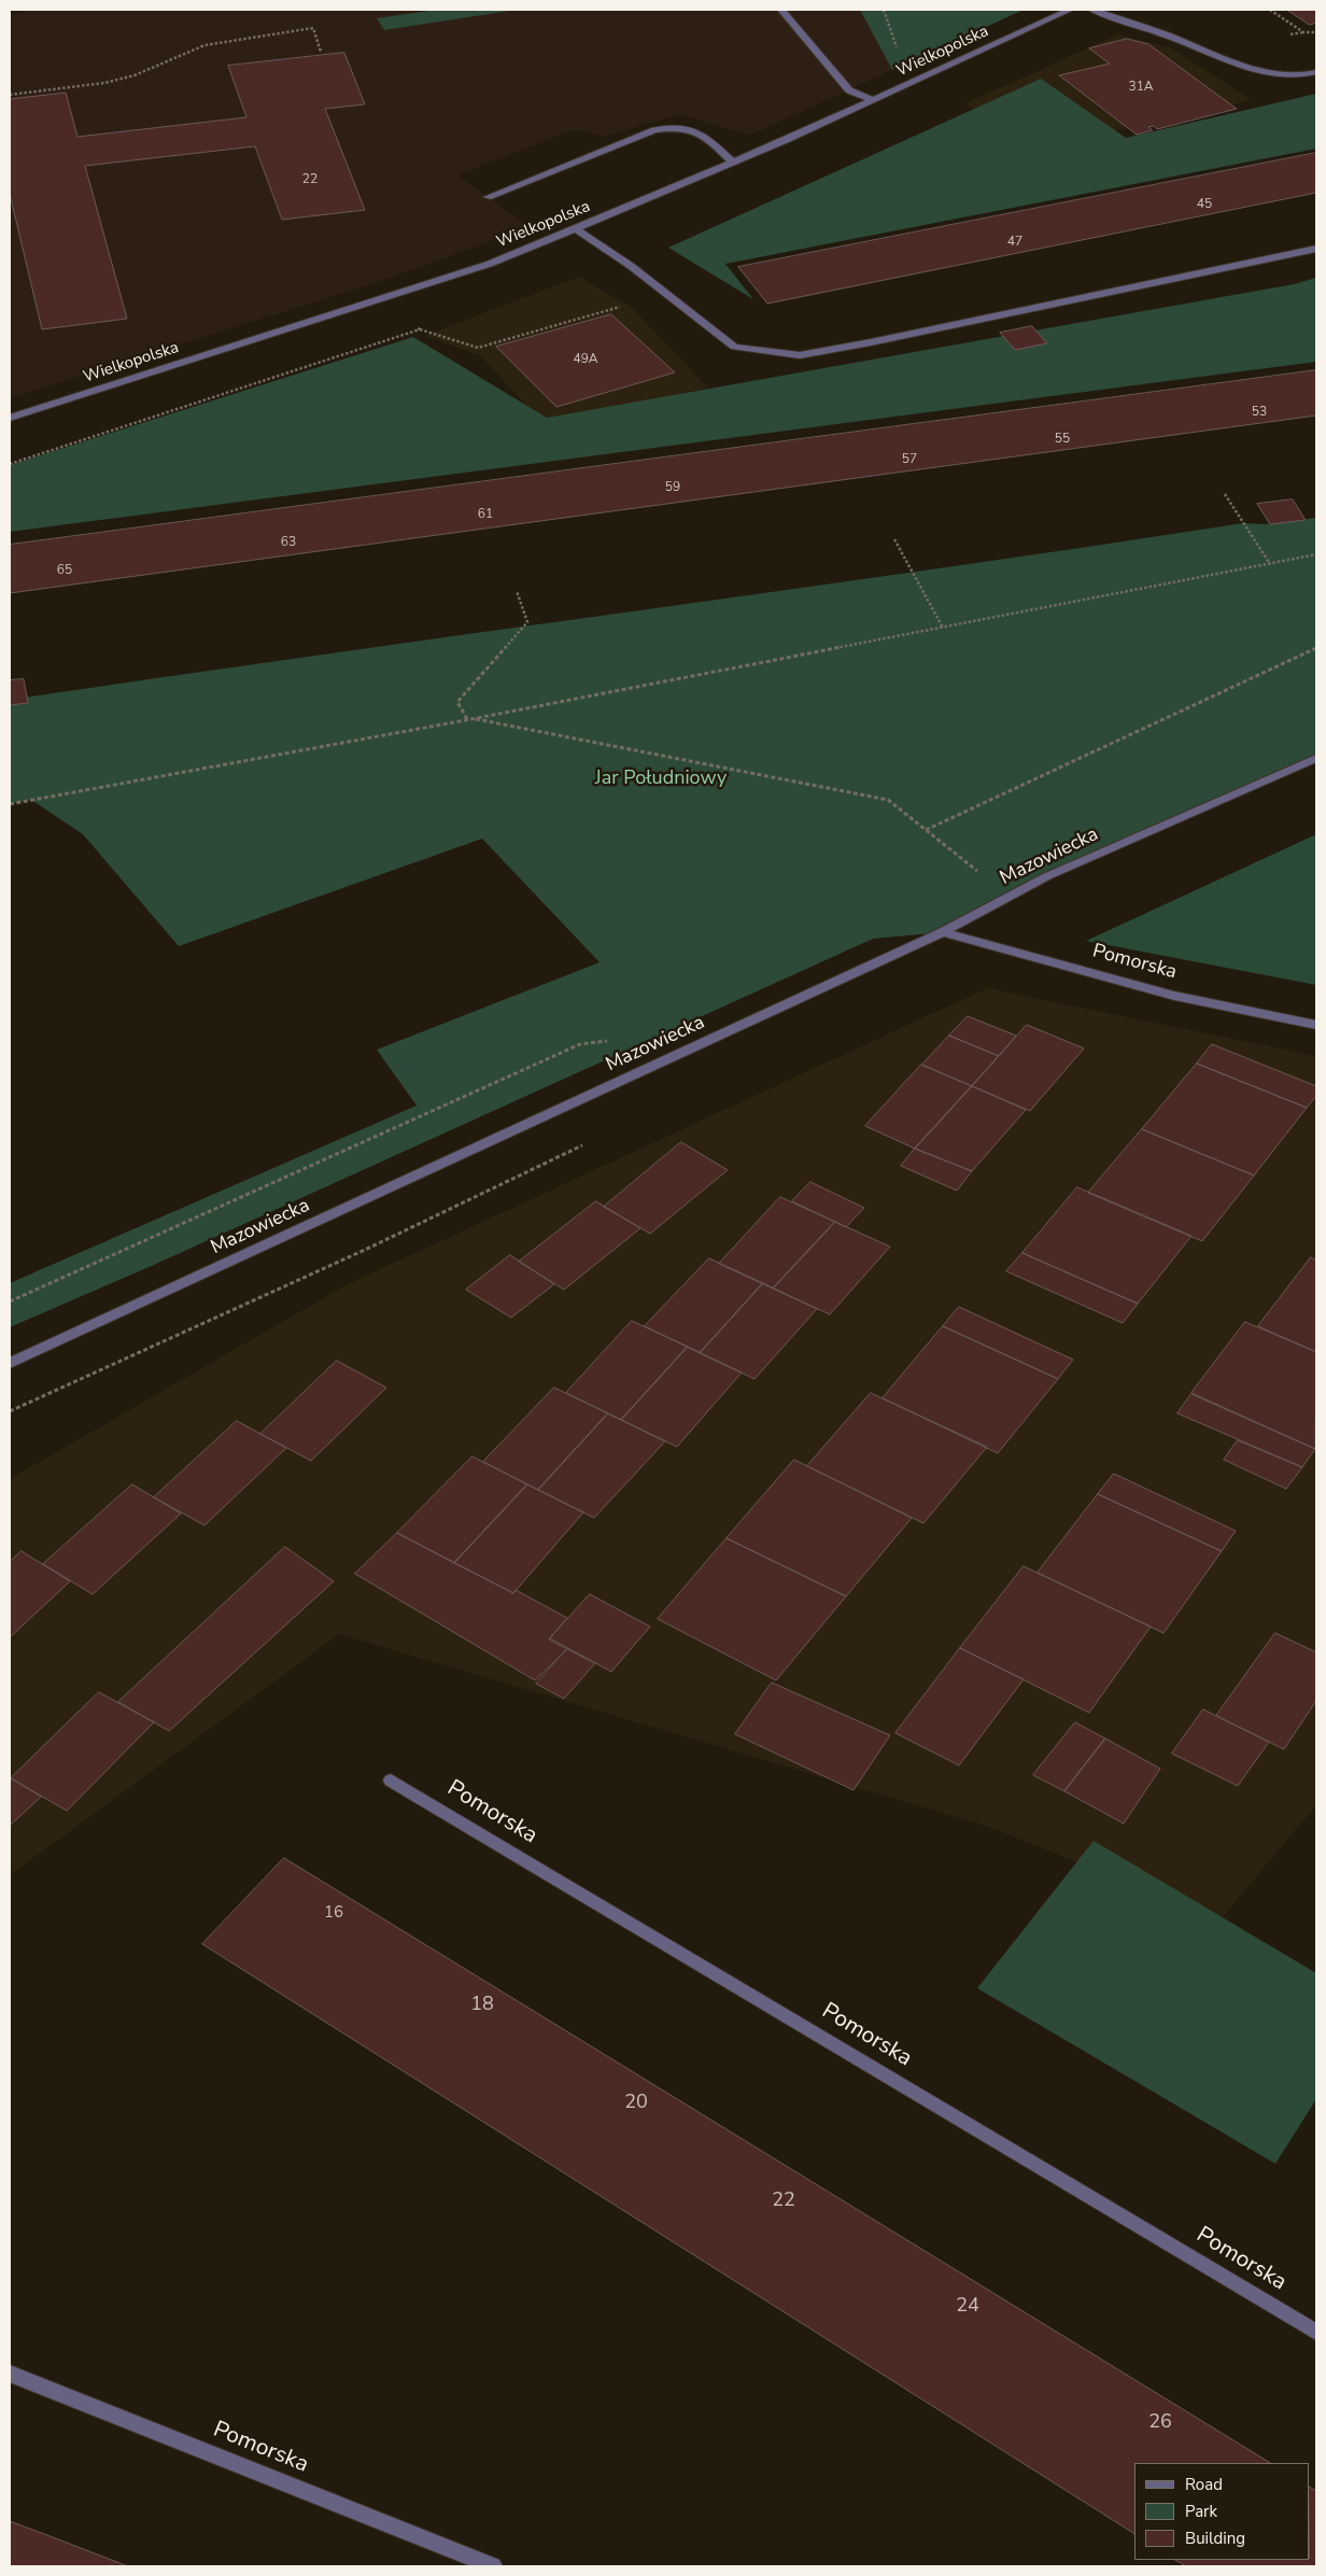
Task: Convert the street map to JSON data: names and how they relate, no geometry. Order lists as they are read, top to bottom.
{
  "streets": {
    "street": ["Wielkopolska", "Mazowiecka", "Pomorska"]
  },
  "crossings": [
    ["Mazowiecka", "Pomorska"]
  ],
  "parks": ["Jar Południowy"],
  "house_numbers": [
    "31A",
    "22",
    "45",
    "47",
    "49A",
    "53",
    "55",
    "57",
    "59",
    "61",
    "63",
    "65",
    "16",
    "18",
    "20",
    "22",
    "24",
    "26"
  ],
  "legend": ["Road", "Park", "Building"]
}
